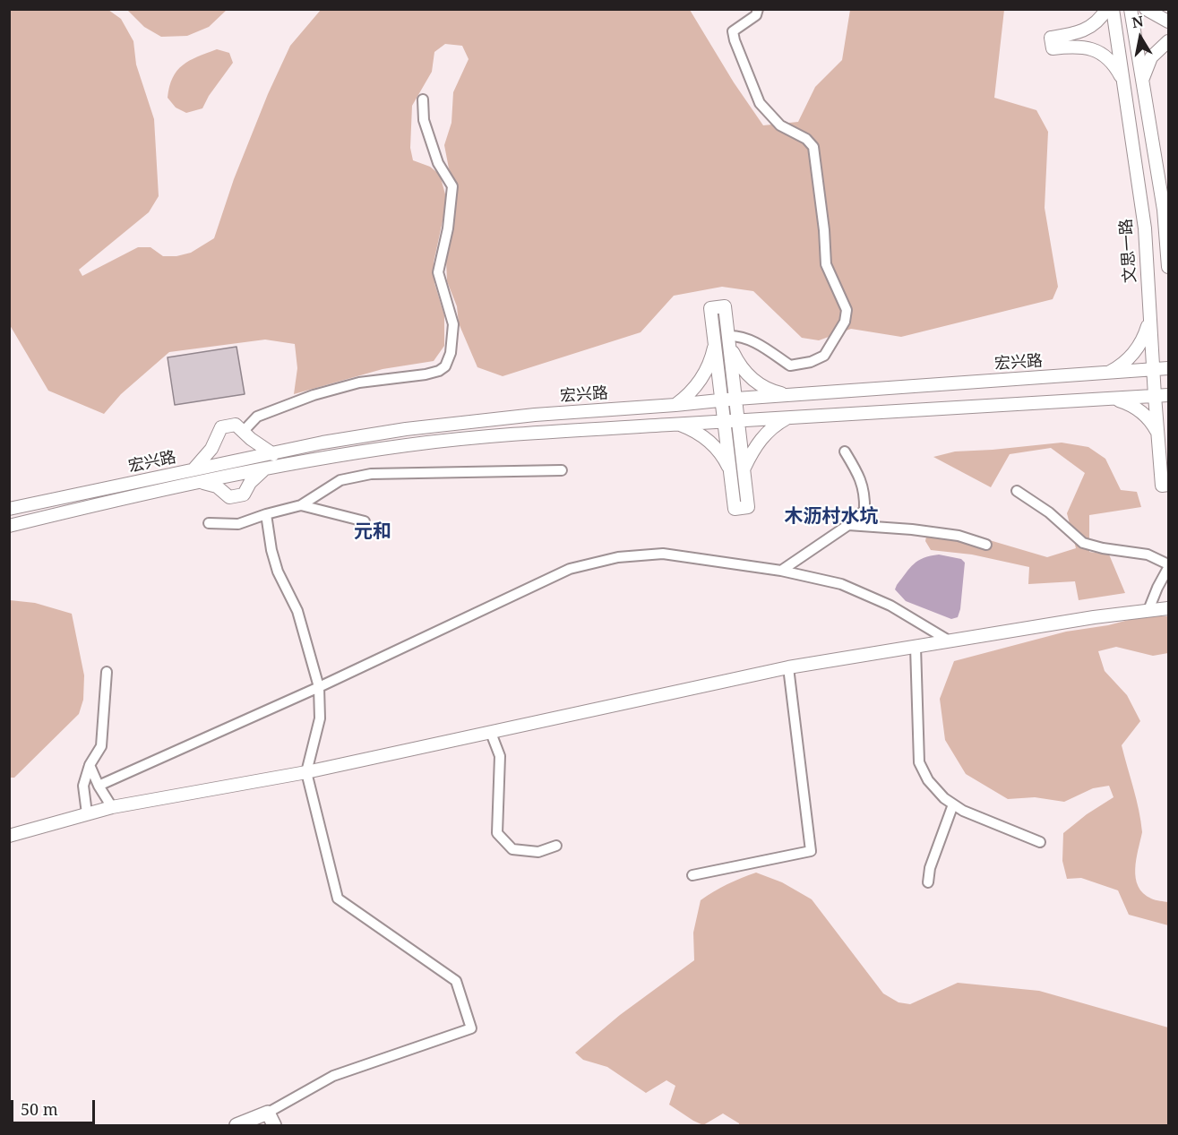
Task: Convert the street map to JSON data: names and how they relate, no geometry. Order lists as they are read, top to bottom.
{
  "streets": {
    "street": ["文思一路", "宏兴路"]
  },
  "crossings": [
    ["文思一路", "宏兴路"]
  ],
  "districts": ["木沥村水坑", "元和"],
  "scale_bar": "50 m",
  "north": "top"
}
